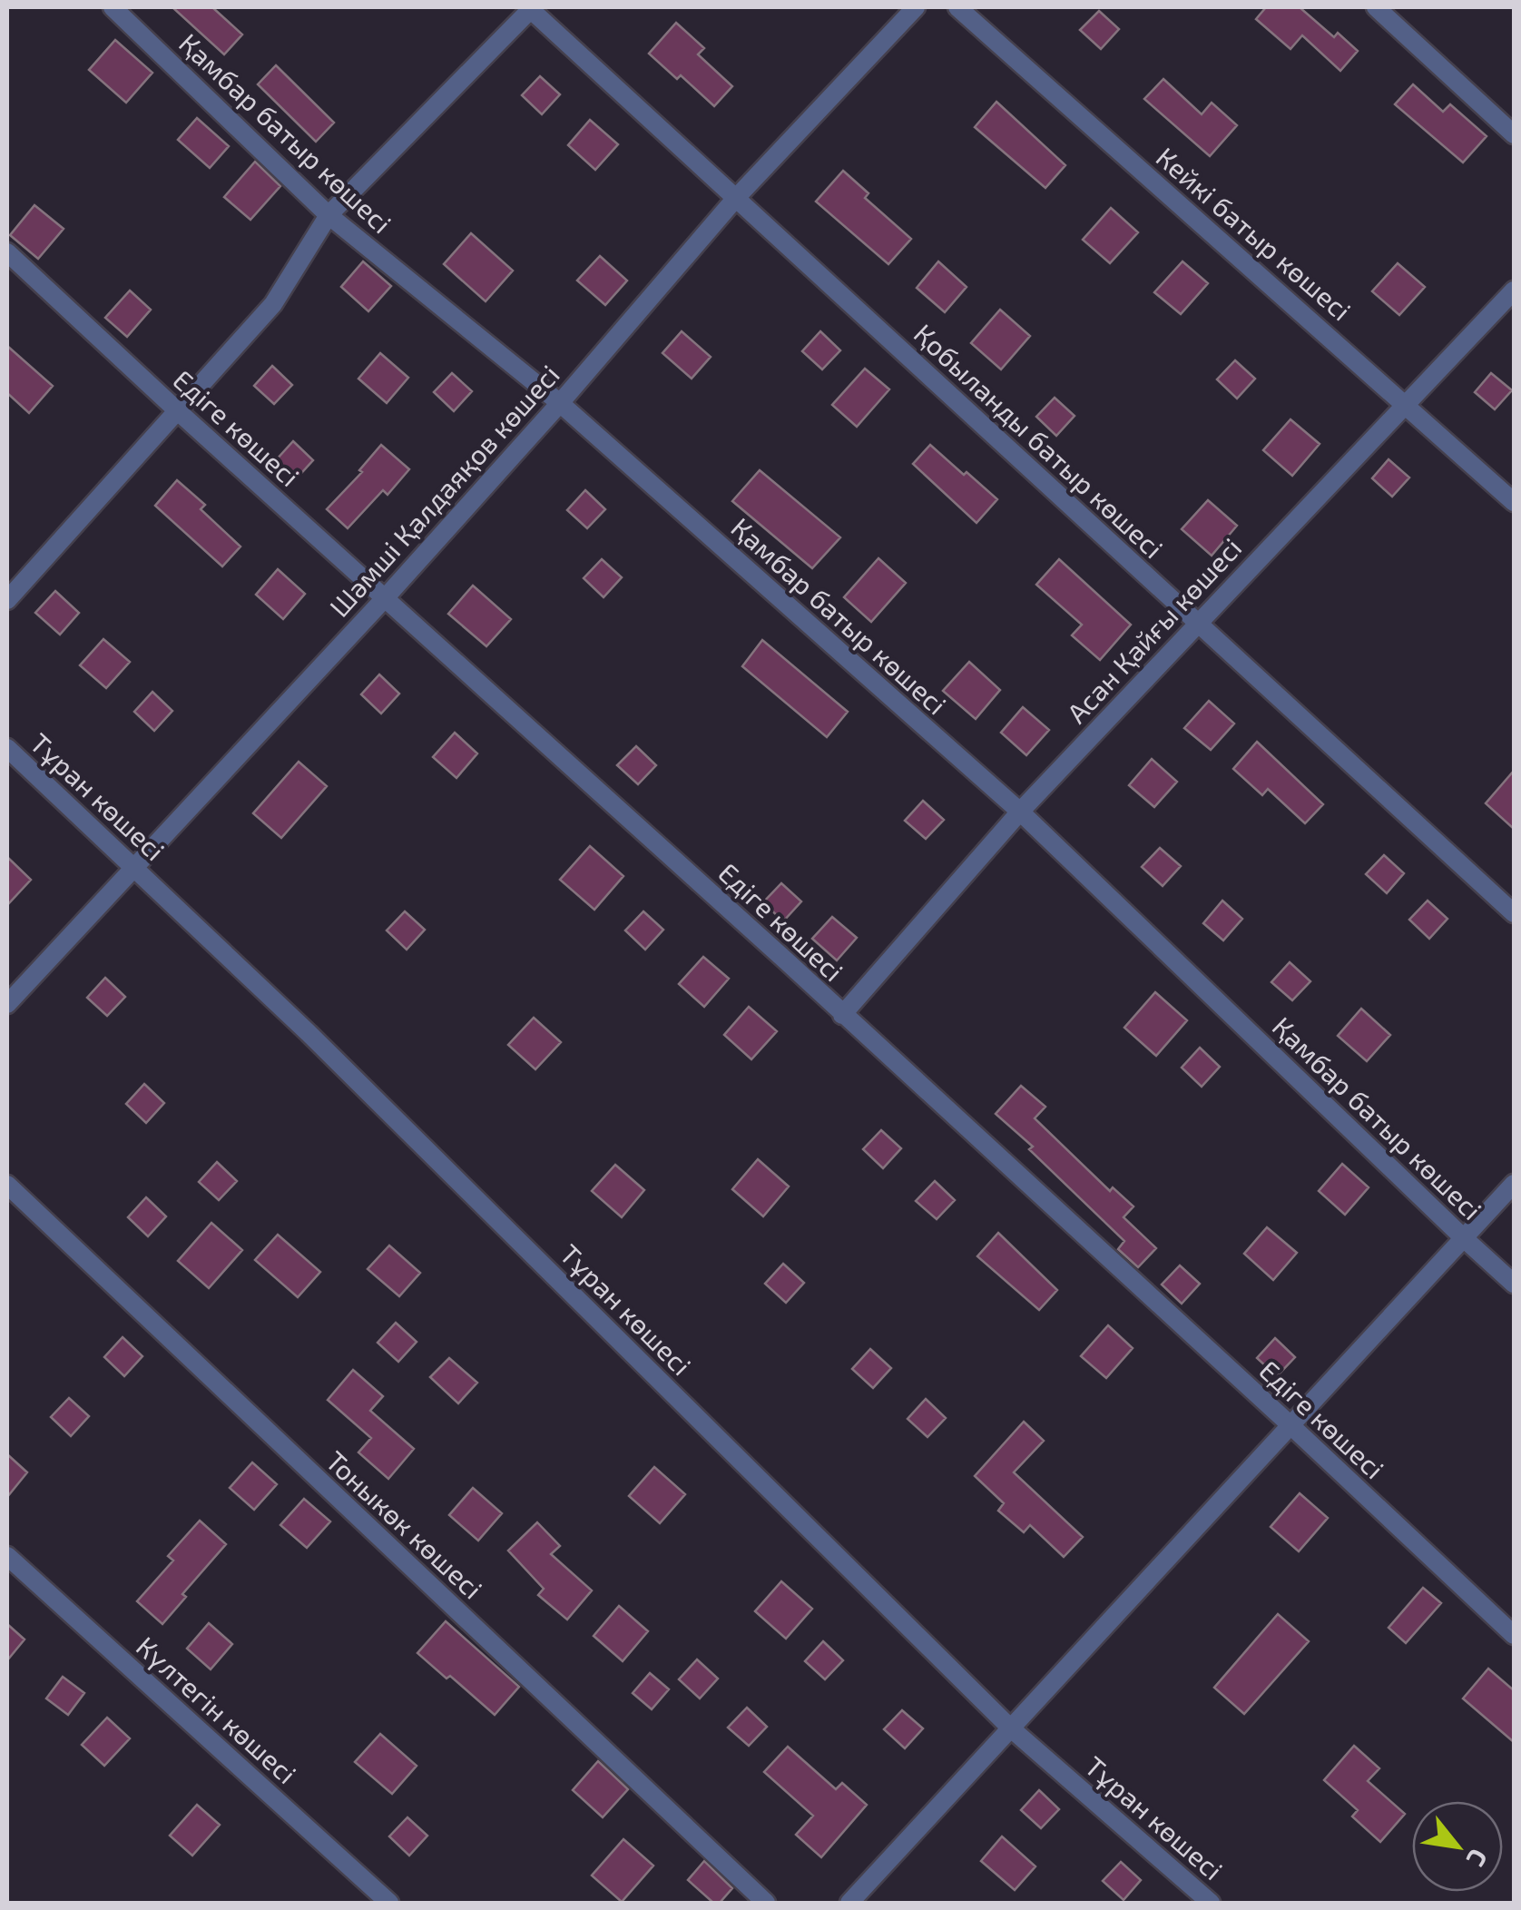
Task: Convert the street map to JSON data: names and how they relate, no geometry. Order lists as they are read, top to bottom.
{
  "streets": {
    "street": [
      "Қамбар батыр көшесі",
      "Кейкі батыр көшесі",
      "Едіге көшесі",
      "Қобыланды батыр көшесі",
      "Шәмші Қалдаяқов көшесі",
      "Асан Қайғы көшесі",
      "Тұран көшесі",
      "Тоныкөк көшесі",
      "Күлтегін көшесі"
    ]
  },
  "crossings": [
    ["Қамбар батыр көшесі", "Шәмші Қалдаяқов көшесі"],
    ["Қамбар батыр көшесі", "Асан Қайғы көшесі"],
    ["Кейкі батыр көшесі", "Асан Қайғы көшесі"],
    ["Едіге көшесі", "Шәмші Қалдаяқов көшесі"],
    ["Едіге көшесі", "Асан Қайғы көшесі"],
    ["Қобыланды батыр көшесі", "Шәмші Қалдаяқов көшесі"],
    ["Қобыланды батыр көшесі", "Асан Қайғы көшесі"],
    ["Шәмші Қалдаяқов көшесі", "Тұран көшесі"]
  ],
  "north": "bottom right"
}
